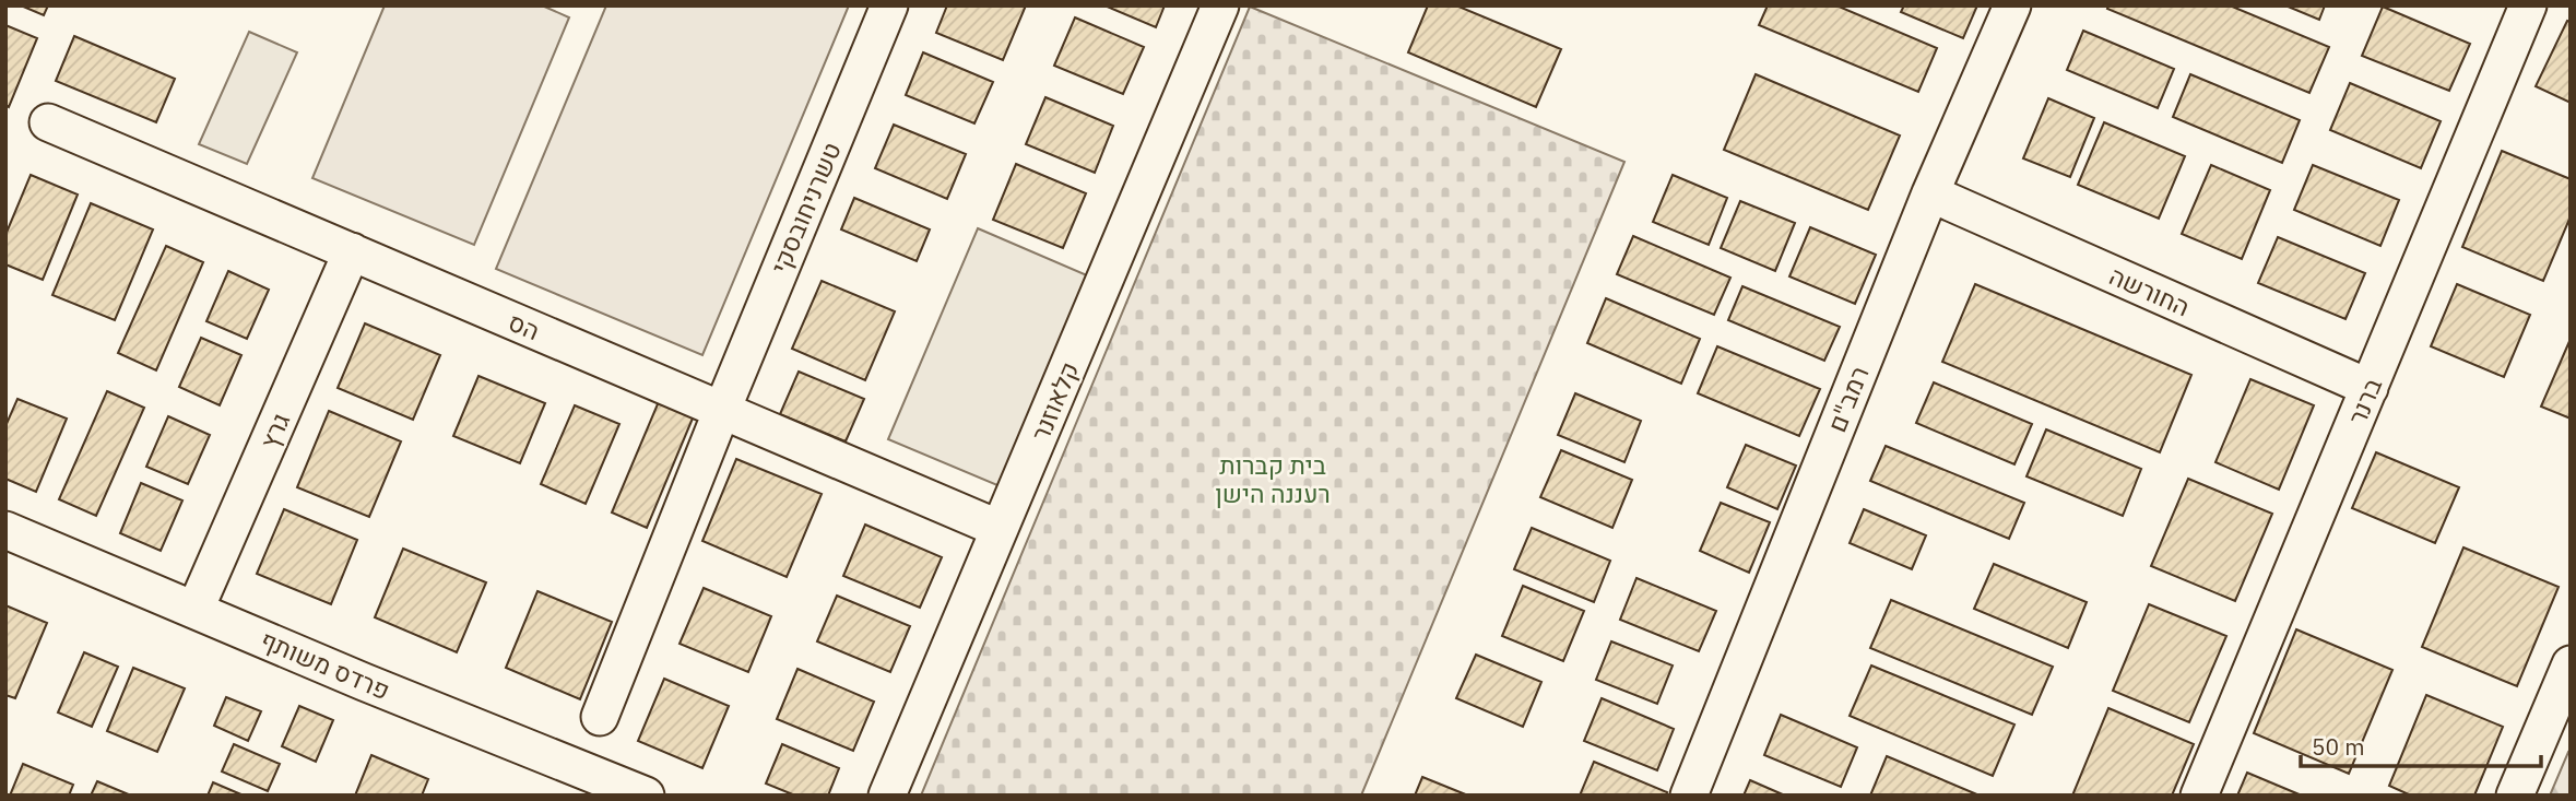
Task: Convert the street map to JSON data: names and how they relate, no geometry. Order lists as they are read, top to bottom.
{
  "streets": {
    "street": [
      "טשרניחובסקי",
      "החורשה",
      "הס",
      "רמב\"ם",
      "קלאוזנר",
      "ברנר",
      "גרץ",
      "פרדס משותף"
    ]
  },
  "crossings": [
    ["טשרניחובסקי", "הס"],
    ["החורשה", "רמב\"ם"],
    ["החורשה", "ברנר"],
    ["הס", "קלאוזנר"],
    ["הס", "גרץ"],
    ["גרץ", "פרדס משותף"]
  ],
  "parks": ["בית קברות רעננה הישן"],
  "scale_bar": "50 m"
}
